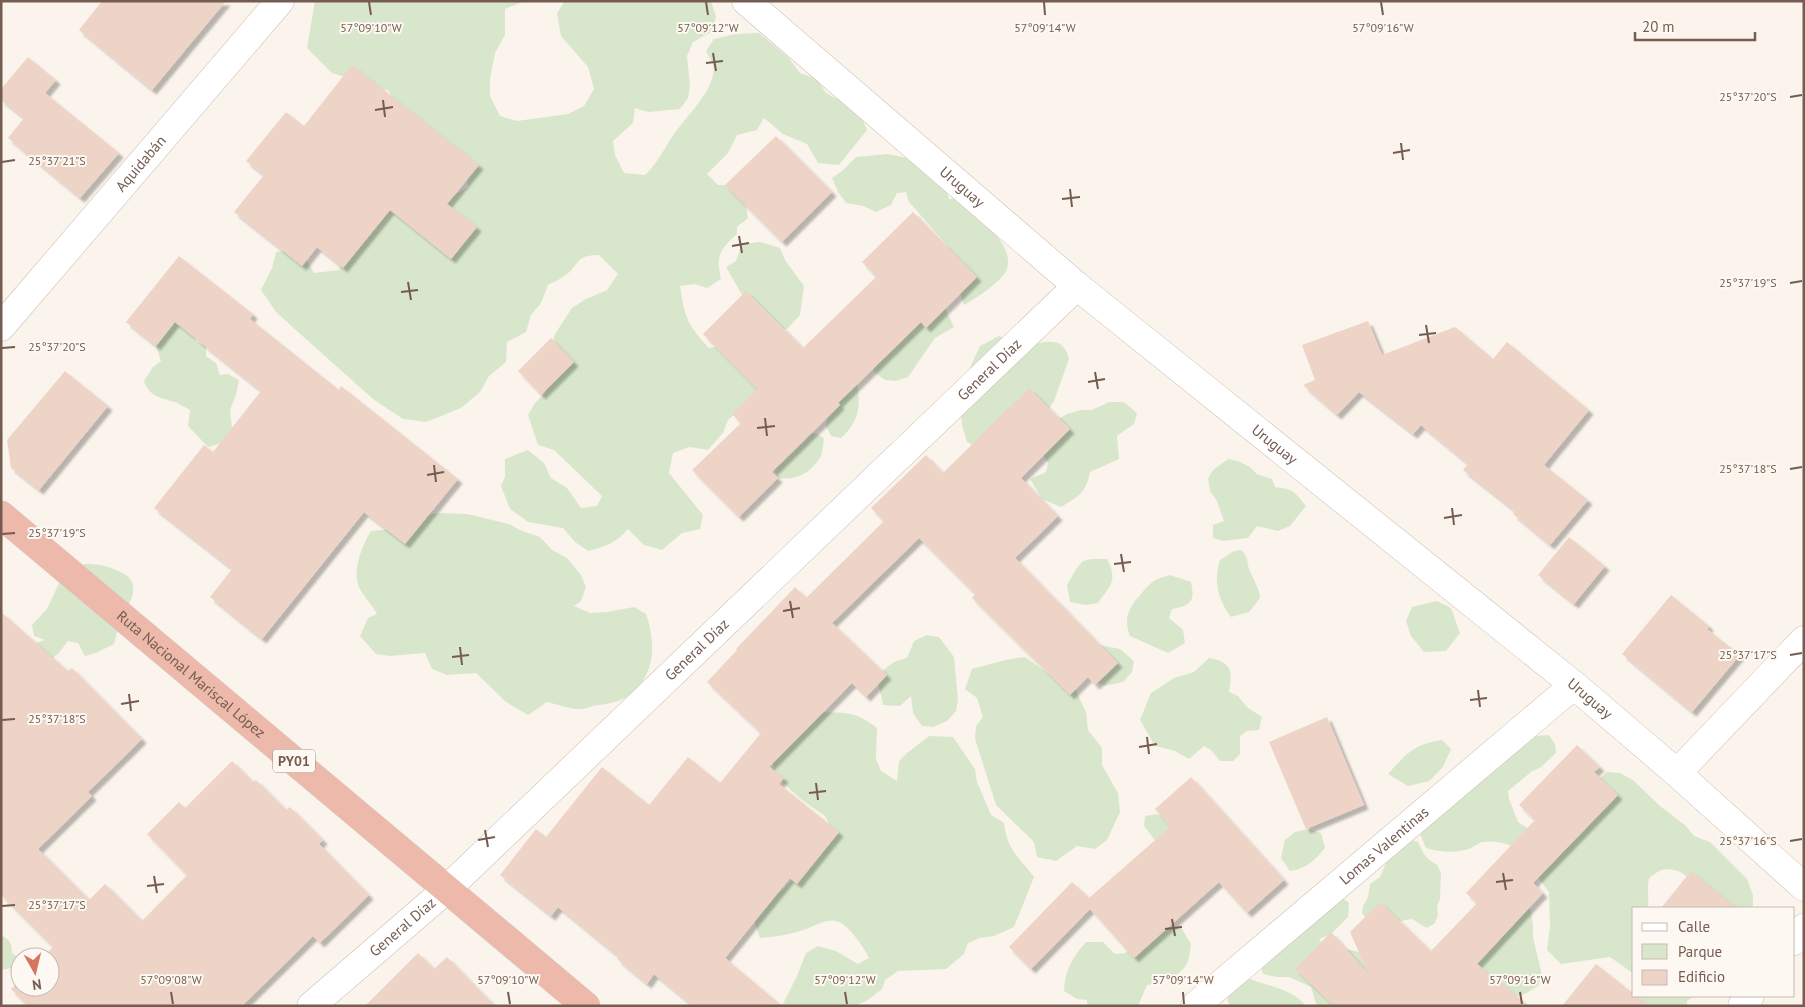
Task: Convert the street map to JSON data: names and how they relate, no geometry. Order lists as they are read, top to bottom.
{
  "streets": {
    "highway": ["Ruta Nacional Mariscal López", "PY01"],
    "street": [
      "Aquidabán",
      "Uruguay",
      "General Díaz",
      "Lomas Valentinas"
    ]
  },
  "crossings": [
    ["Uruguay", "General Díaz"],
    ["Uruguay", "Lomas Valentinas"],
    ["General Díaz", "Ruta Nacional Mariscal López"]
  ],
  "legend": ["Calle", "Parque", "Edificio"],
  "scale_bar": "20 m",
  "north": "bottom",
  "coordinates": [
    "57°09'10\"W",
    "57°09'12\"W",
    "57°09'14\"W",
    "57°09'16\"W",
    "25°37'20\"S",
    "25°37'21\"S",
    "25°37'19\"S",
    "25°37'18\"S",
    "25°37'17\"S",
    "25°37'16\"S",
    "57°09'08\"W"
  ]
}
